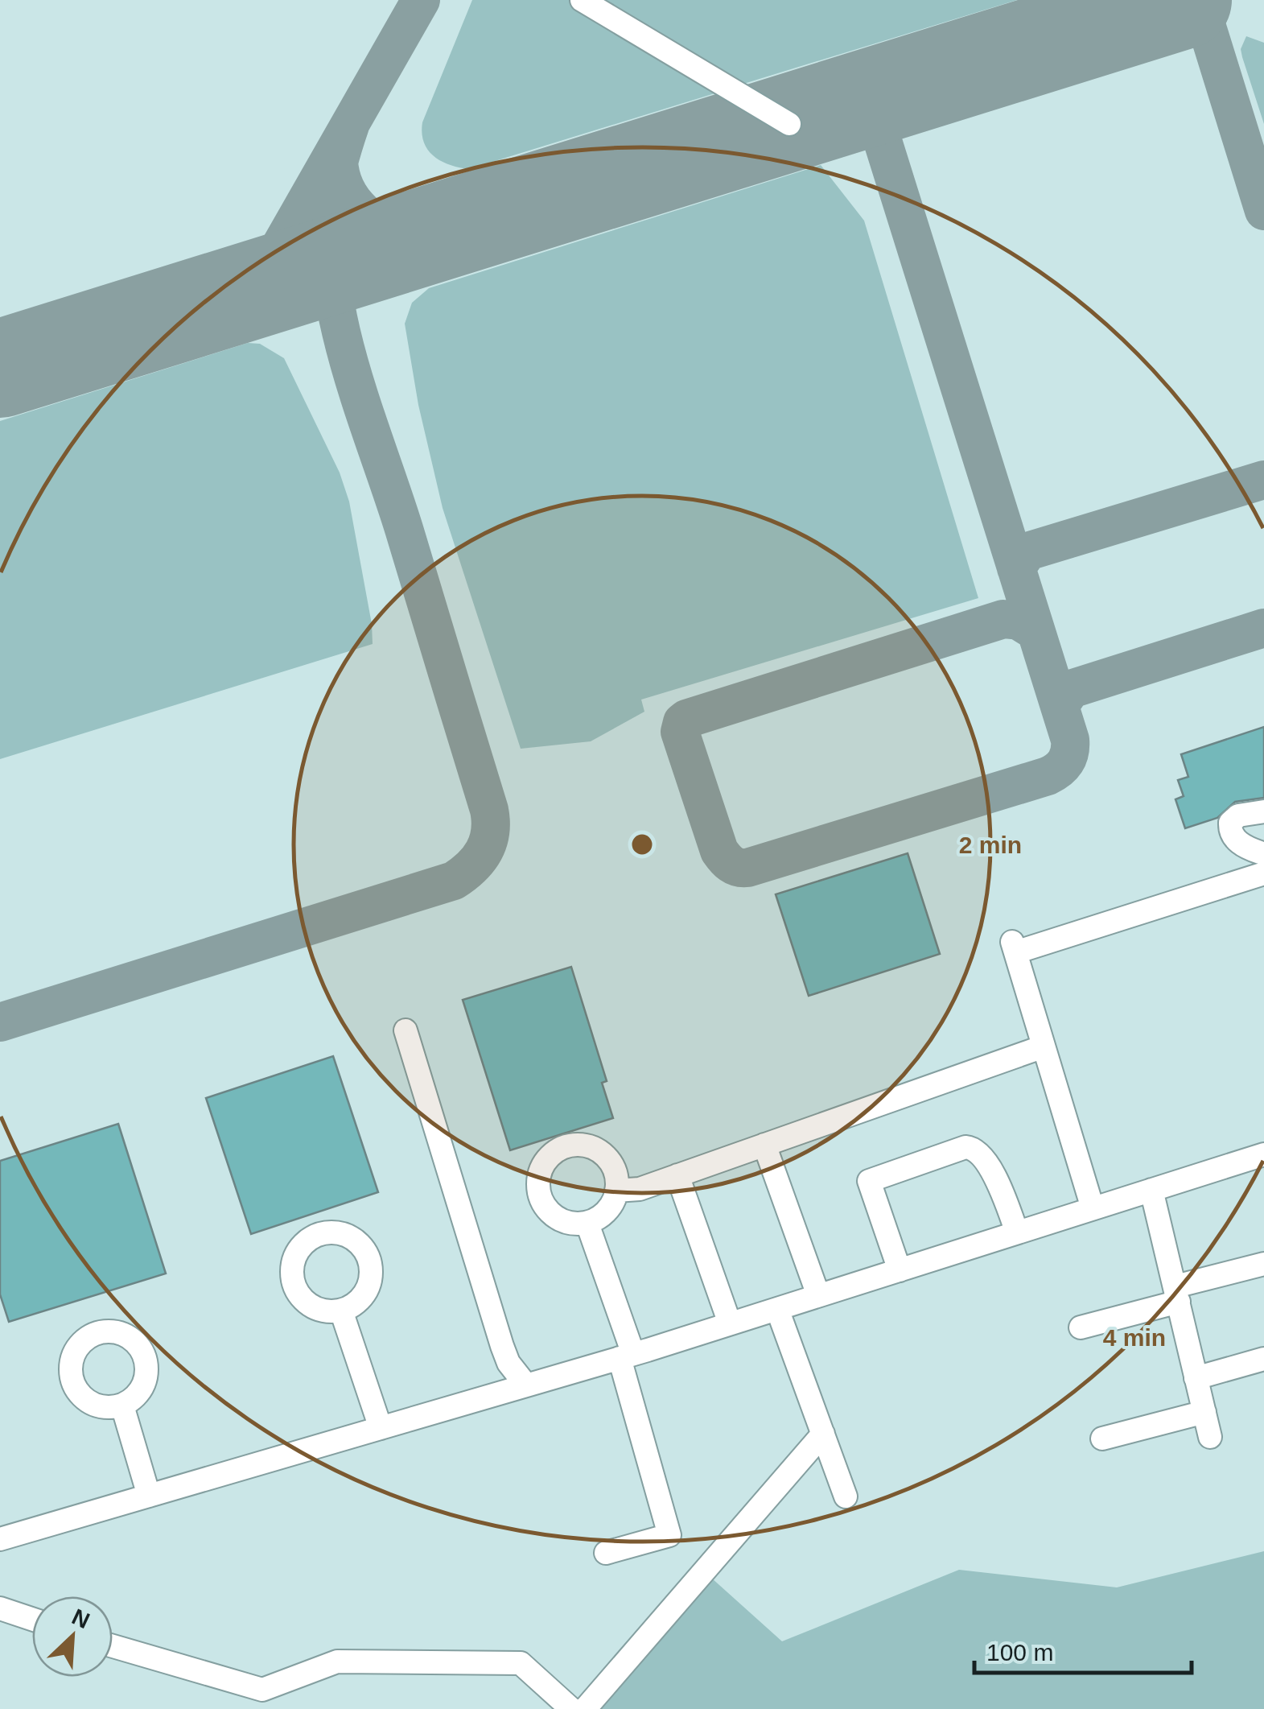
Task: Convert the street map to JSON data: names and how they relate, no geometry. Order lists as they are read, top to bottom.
{
  "scale_bar": "100 m",
  "north": "top right",
  "rings": ["2 min", "4 min"]
}
